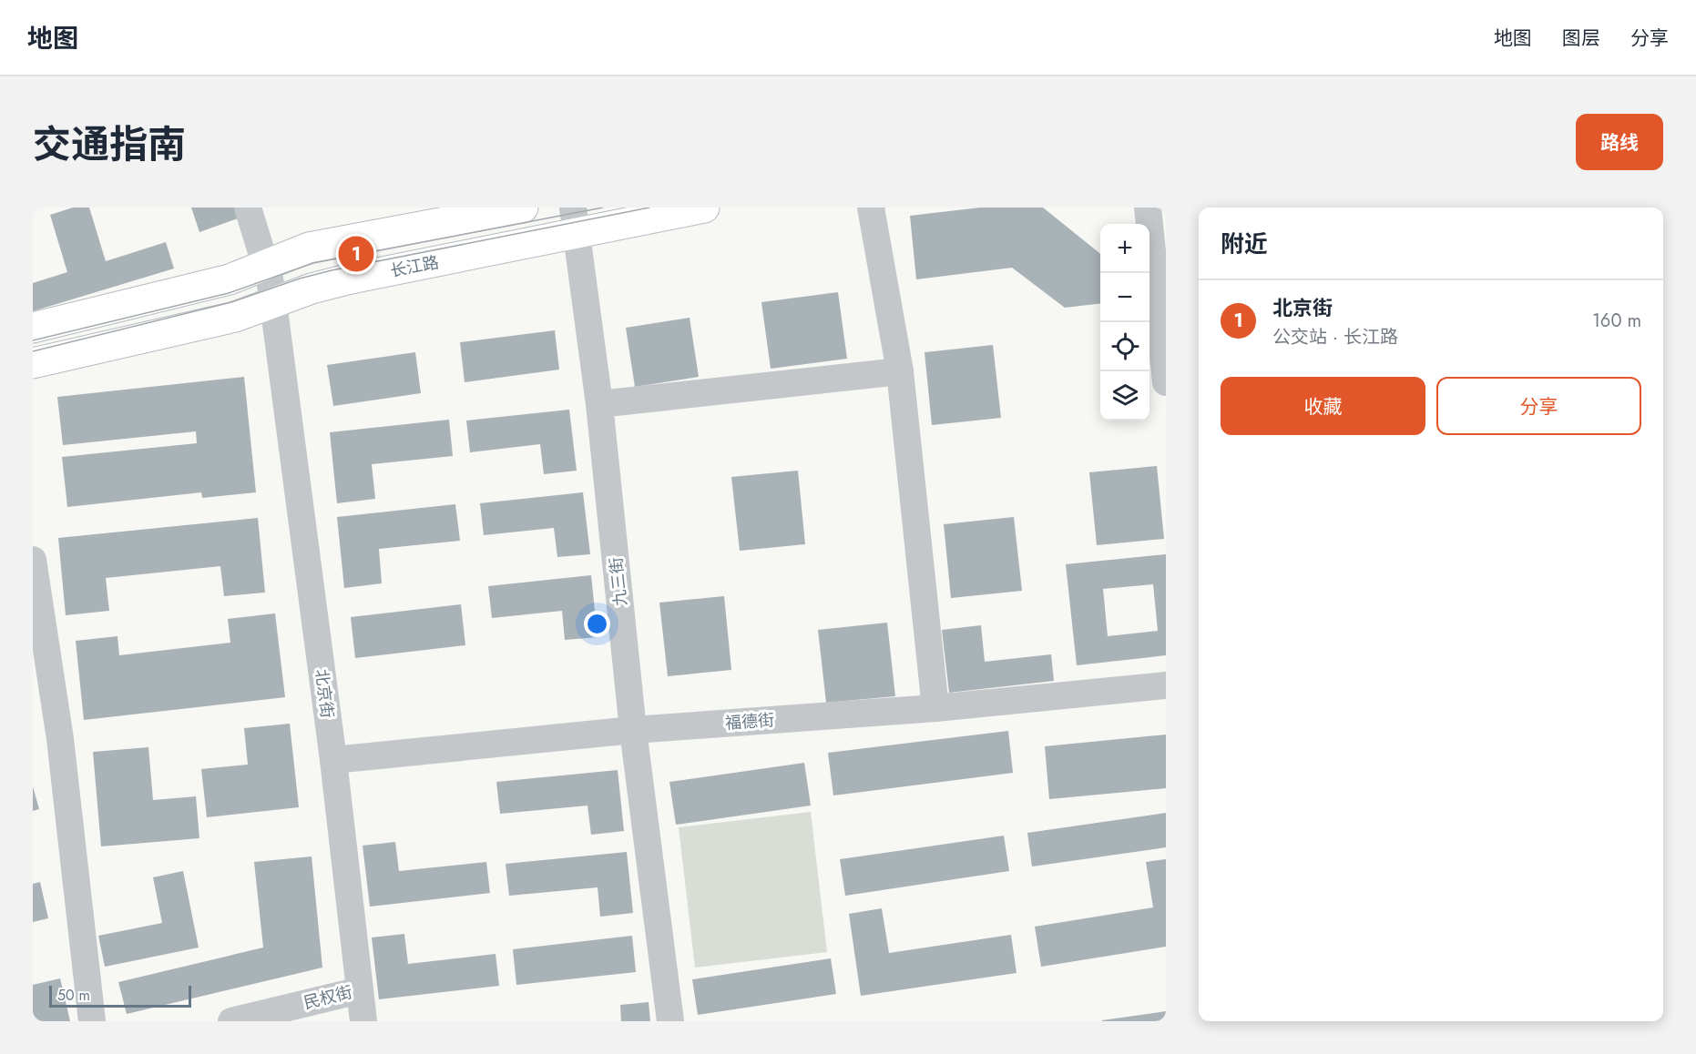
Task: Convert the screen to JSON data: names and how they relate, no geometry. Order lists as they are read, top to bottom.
{
  "streets": {
    "main road": ["长江路"],
    "street": [
      "九三街",
      "北京街",
      "福德街",
      "民权街"
    ]
  },
  "crossings": [
    ["长江路", "九三街"],
    ["长江路", "北京街"],
    ["九三街", "福德街"],
    ["北京街", "福德街"],
    ["北京街", "民权街"]
  ],
  "scale_bar": "50 m",
  "page": {
    "header": "地图",
    "nav": ["地图", "图层", "分享"],
    "title": "交通指南",
    "buttons": [
      "路线",
      ["收藏", "分享"]
    ],
    "heading": "附近",
    "map_buttons": ["+", "−"],
    "pins": "1",
    "list": [
      {
        "mark": "1",
        "name": "北京街",
        "note": "公交站 · 长江路",
        "value": "160 m"
      }
    ],
    "scale": "50 m"
  }
}
